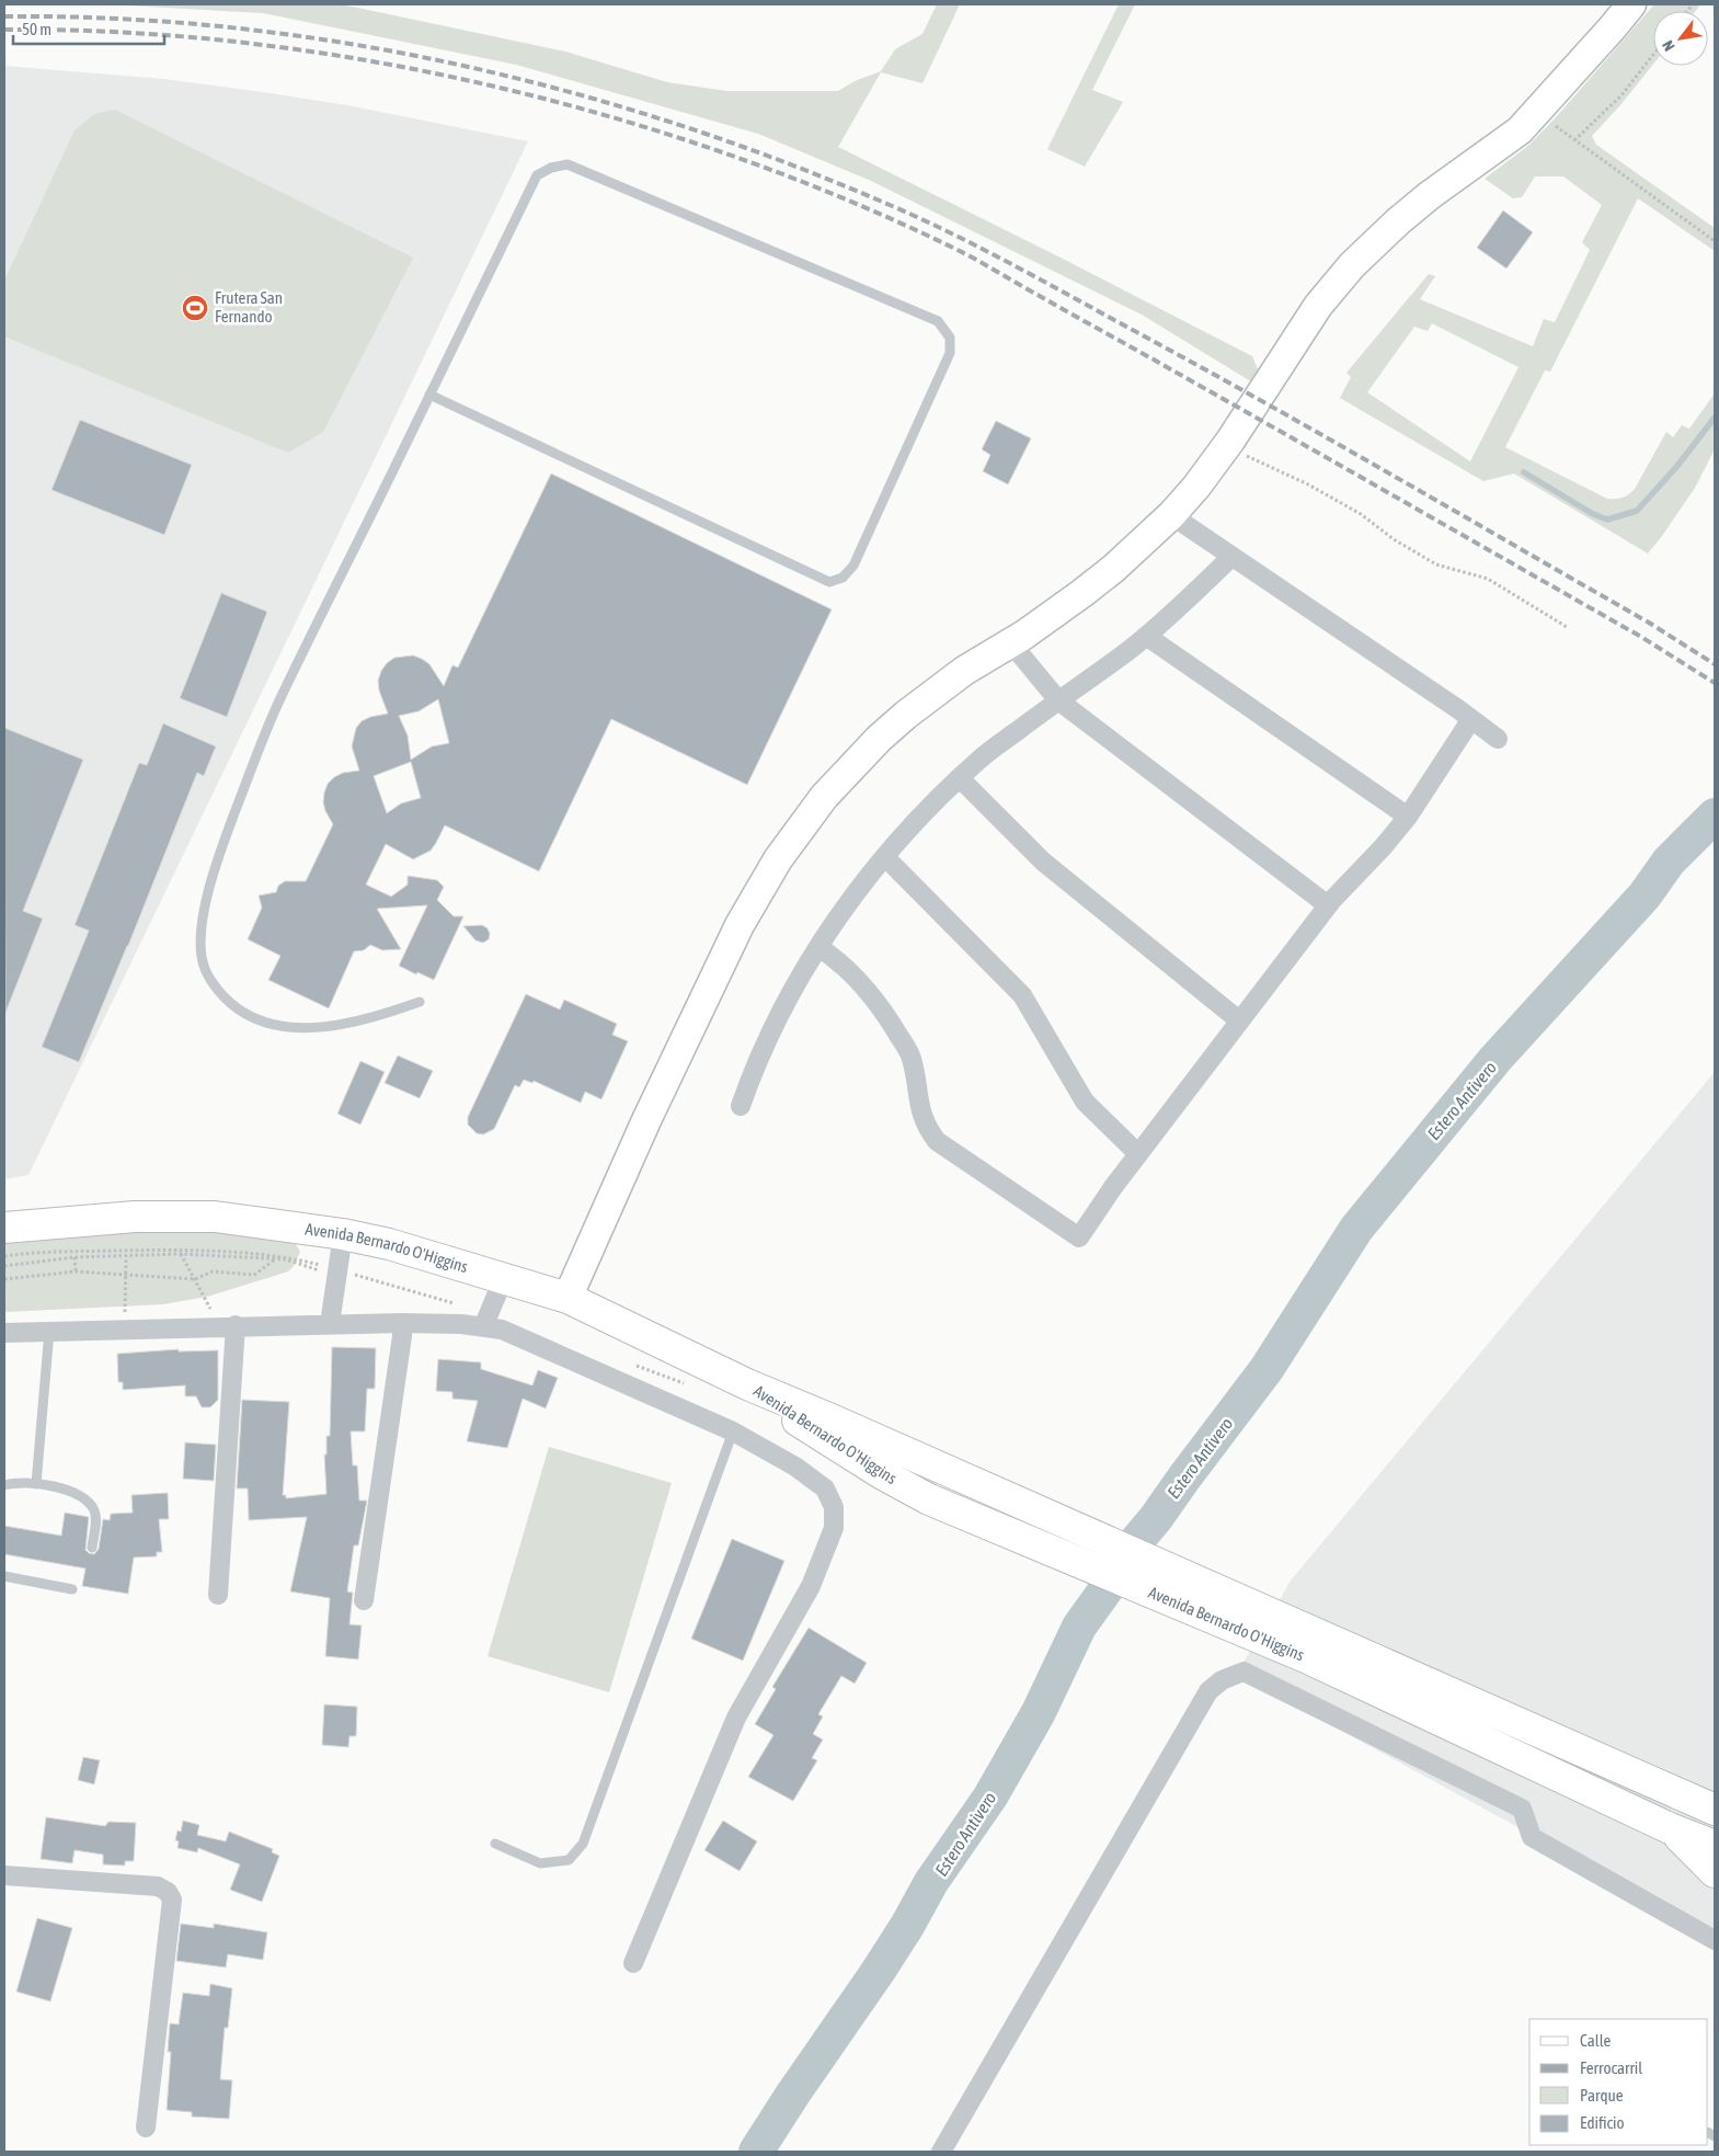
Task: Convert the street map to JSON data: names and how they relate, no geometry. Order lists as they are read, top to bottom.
{
  "streets": {
    "main road": ["Avenida Bernardo O'Higgins"]
  },
  "water": ["Estero Antivero"],
  "places": {
    "sports": ["Frutera San Fernando"]
  },
  "legend": [
    "Calle",
    "Ferrocarril",
    "Parque",
    "Edificio"
  ],
  "scale_bar": "50 m",
  "north": "bottom left"
}
